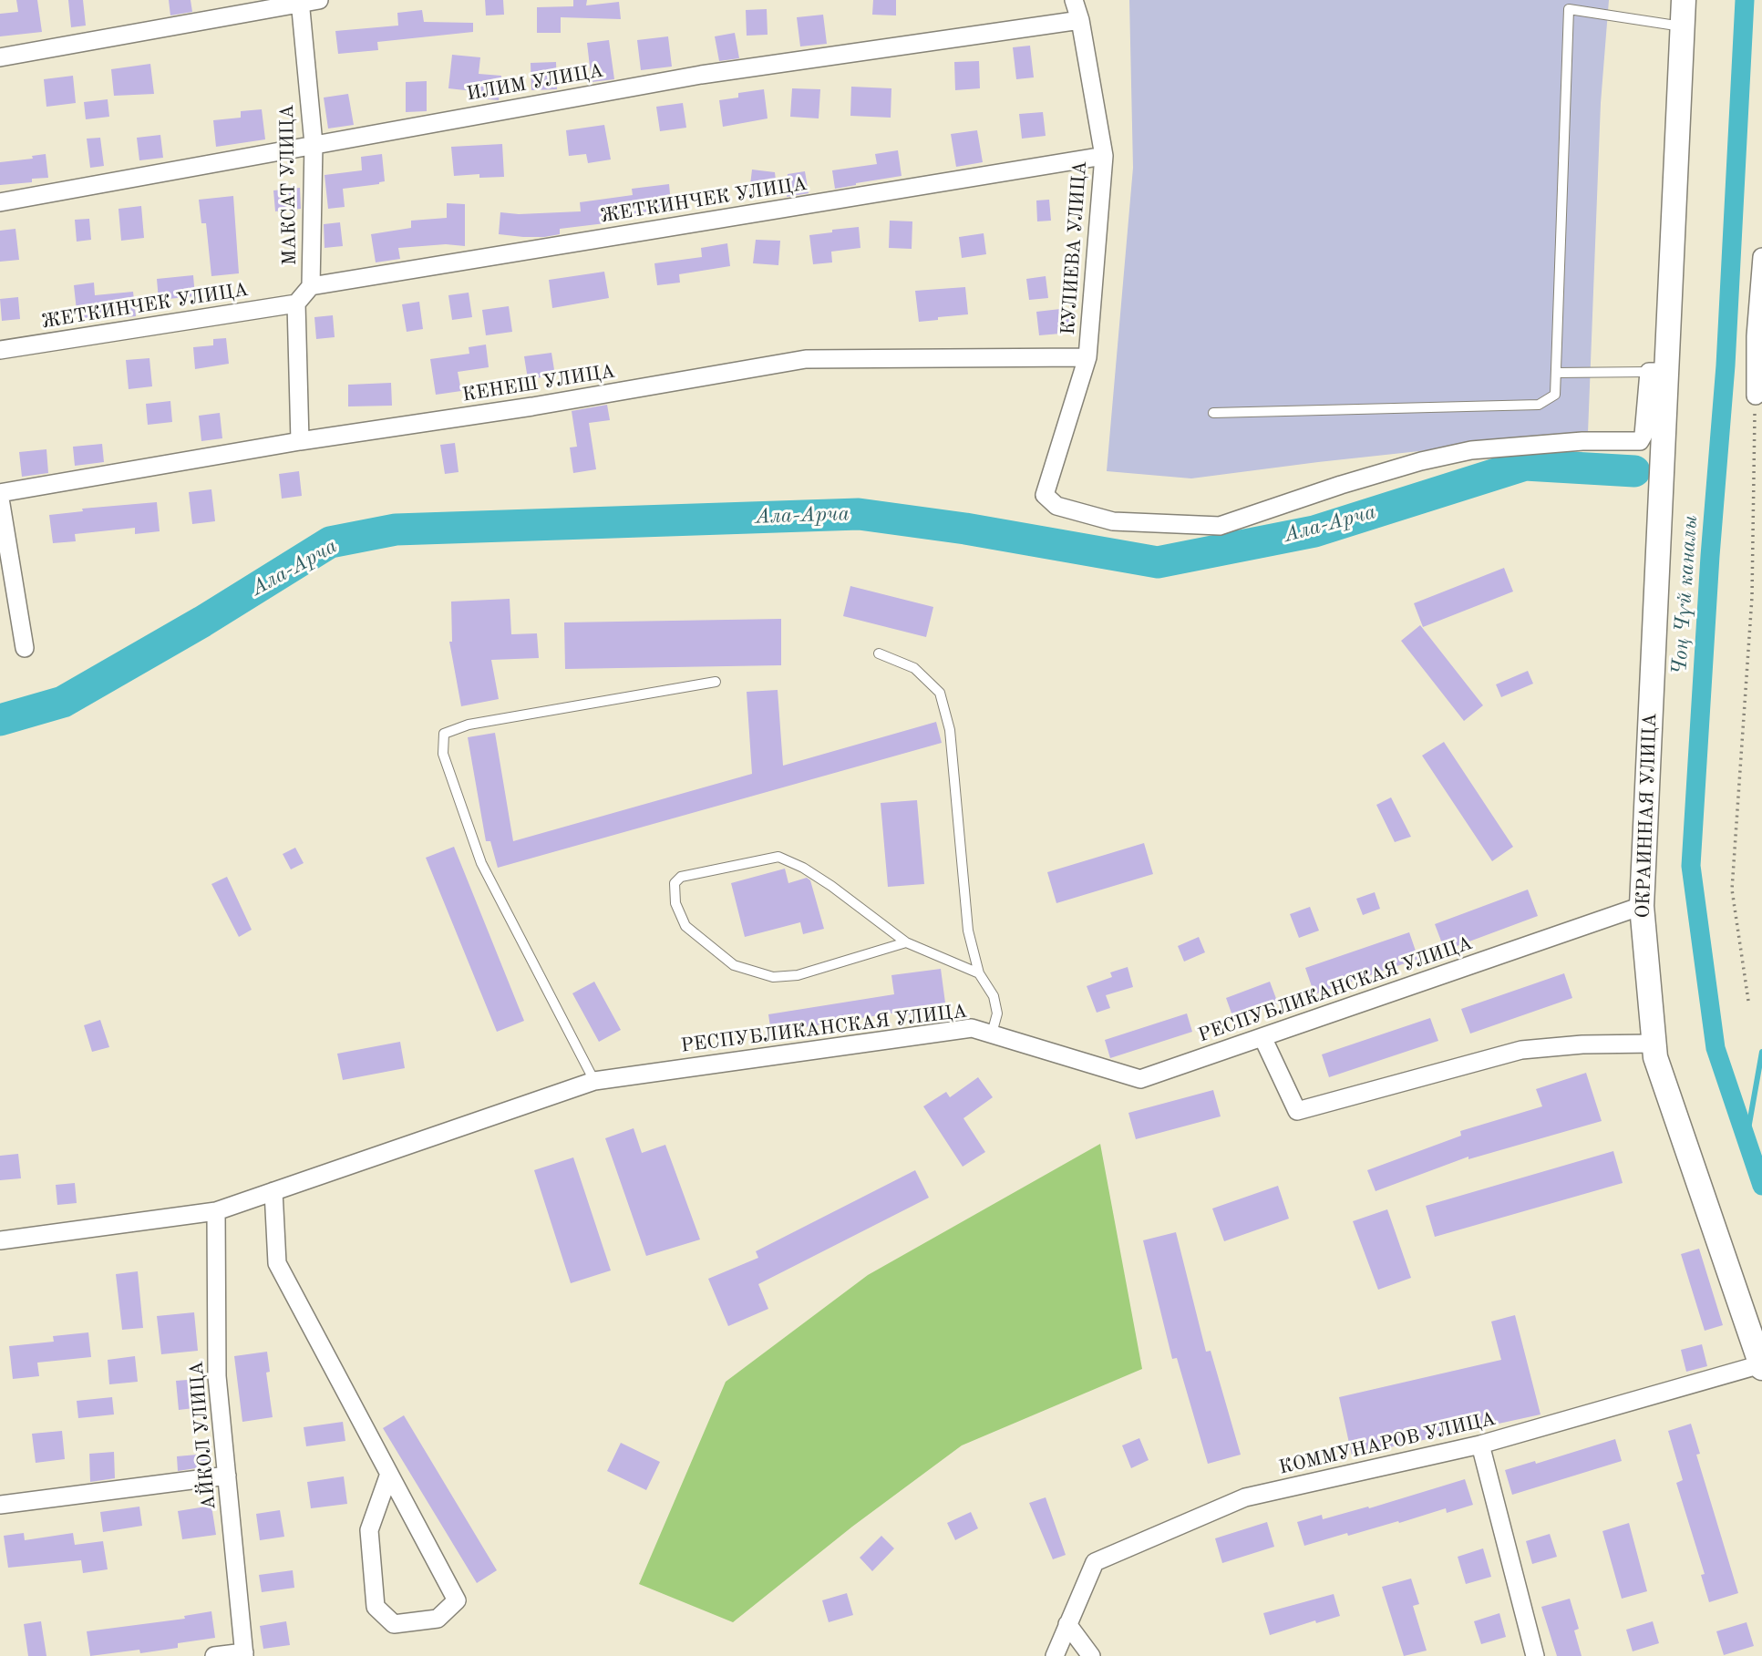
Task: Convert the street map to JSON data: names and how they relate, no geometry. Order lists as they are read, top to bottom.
{
  "streets": {
    "street": [
      "ИЛИМ УЛИЦА",
      "МАКСАТ УЛИЦА",
      "ЖЕТКИНЧЕК УЛИЦА",
      "КУЛИЕВА УЛИЦА",
      "КЕНЕШ УЛИЦА",
      "ОКРАИННАЯ УЛИЦА",
      "РЕСПУБЛИКАНСКАЯ УЛИЦА",
      "АЙКОЛ УЛИЦА",
      "КОММУНАРОВ УЛИЦА"
    ]
  },
  "crossings": [
    ["ИЛИМ УЛИЦА", "МАКСАТ УЛИЦА"],
    ["ИЛИМ УЛИЦА", "КУЛИЕВА УЛИЦА"],
    ["МАКСАТ УЛИЦА", "ЖЕТКИНЧЕК УЛИЦА"],
    ["ЖЕТКИНЧЕК УЛИЦА", "КУЛИЕВА УЛИЦА"],
    ["КУЛИЕВА УЛИЦА", "КЕНЕШ УЛИЦА"],
    ["КУЛИЕВА УЛИЦА", "ОКРАИННАЯ УЛИЦА"],
    ["ОКРАИННАЯ УЛИЦА", "РЕСПУБЛИКАНСКАЯ УЛИЦА"],
    ["ОКРАИННАЯ УЛИЦА", "КОММУНАРОВ УЛИЦА"],
    ["РЕСПУБЛИКАНСКАЯ УЛИЦА", "АЙКОЛ УЛИЦА"]
  ],
  "water": ["Ала-Арча", "Чоң Чүй каналы"]
}
